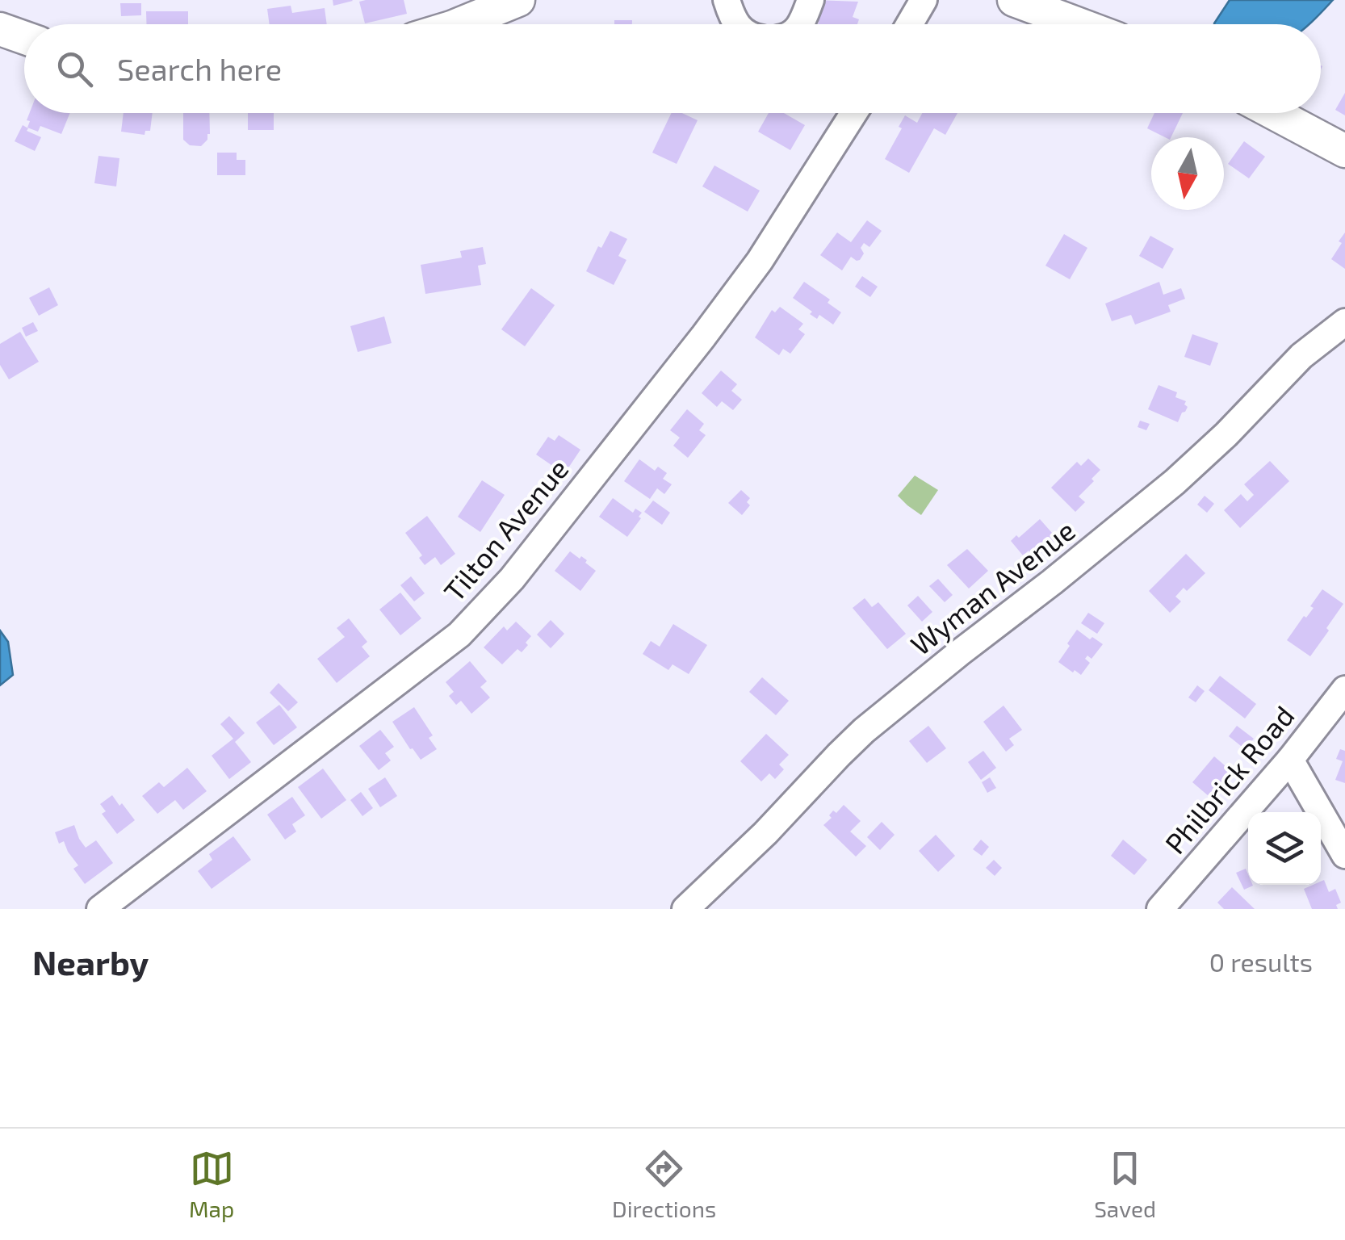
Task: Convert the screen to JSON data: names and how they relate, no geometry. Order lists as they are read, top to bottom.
{
  "streets": {
    "street": ["Tilton Avenue", "Wyman Avenue", "Philbrick Road"]
  },
  "north": "bottom",
  "page": {
    "search": "Search here",
    "heading": ["Nearby", "0 results"],
    "nav": ["Map", "Directions", "Saved"]
  }
}
